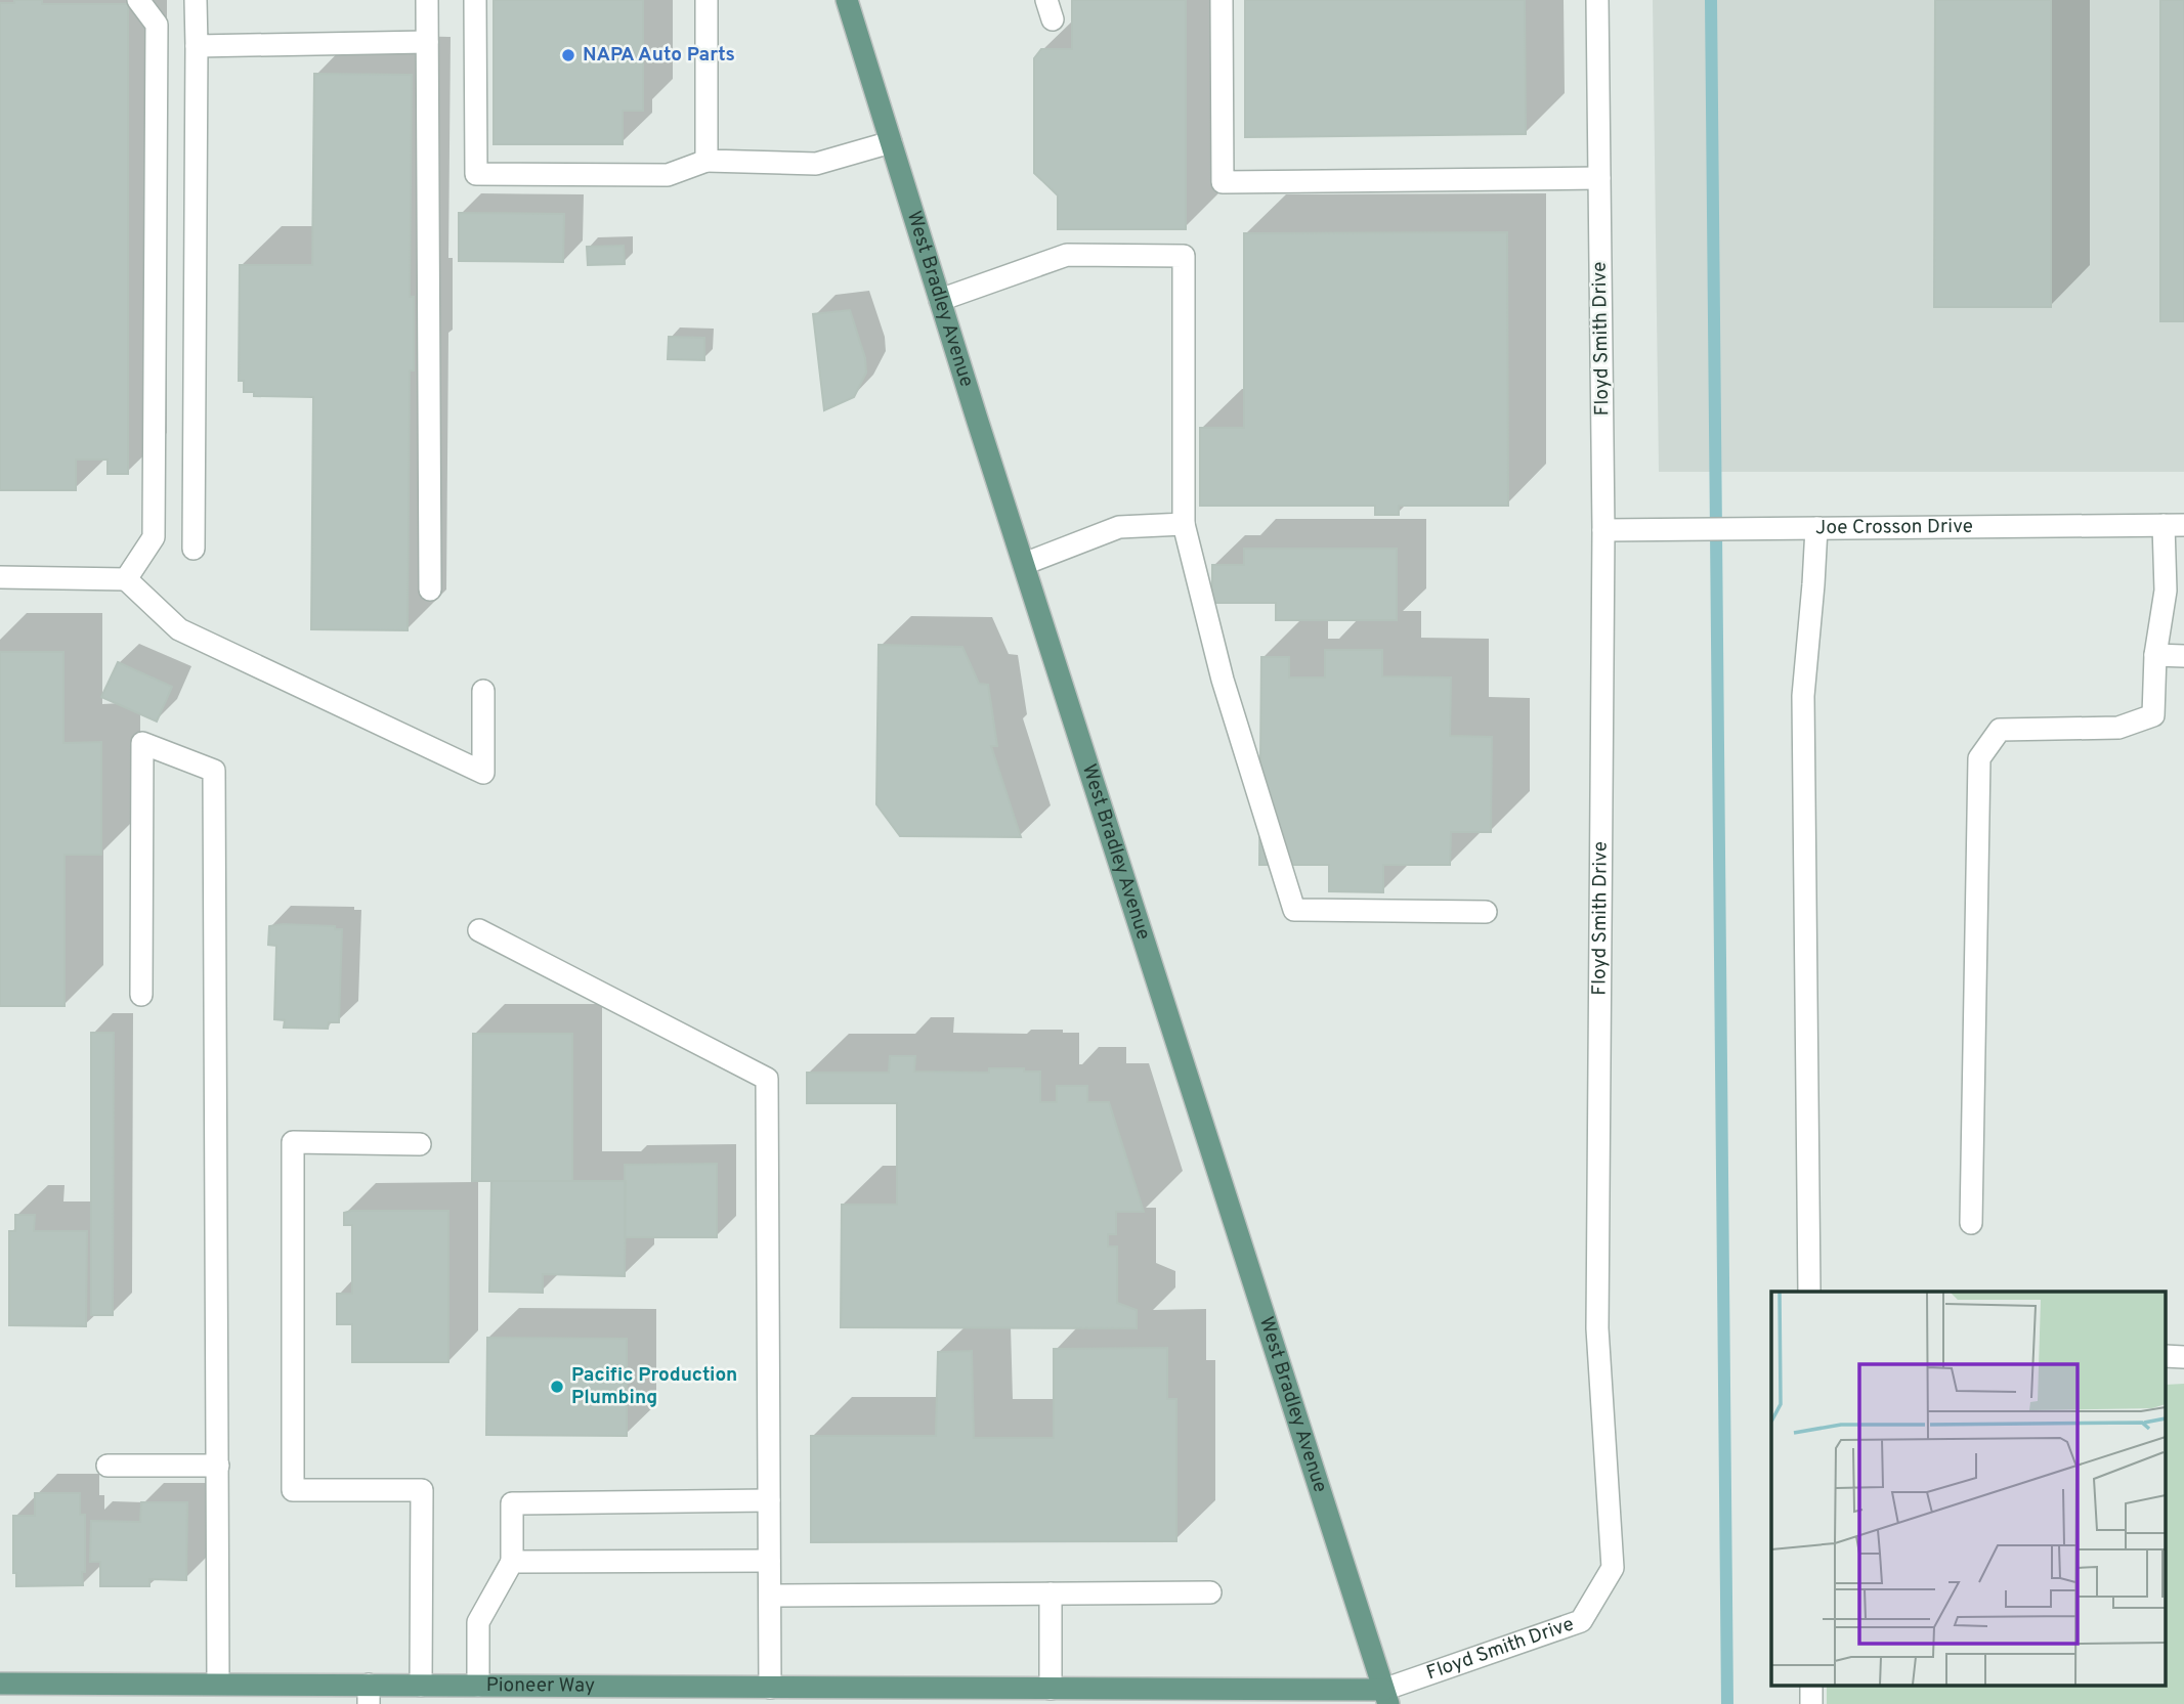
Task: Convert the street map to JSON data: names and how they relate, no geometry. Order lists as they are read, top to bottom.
{
  "streets": {
    "main road": ["West Bradley Avenue", "Pioneer Way"],
    "street": ["Floyd Smith Drive", "Joe Crosson Drive"]
  },
  "crossings": [
    ["West Bradley Avenue", "Floyd Smith Drive"],
    ["West Bradley Avenue", "Pioneer Way"],
    ["Floyd Smith Drive", "Joe Crosson Drive"],
    ["Floyd Smith Drive", "Pioneer Way"]
  ],
  "places": ["NAPA Auto Parts", "Pacific Production Plumbing"]
}
